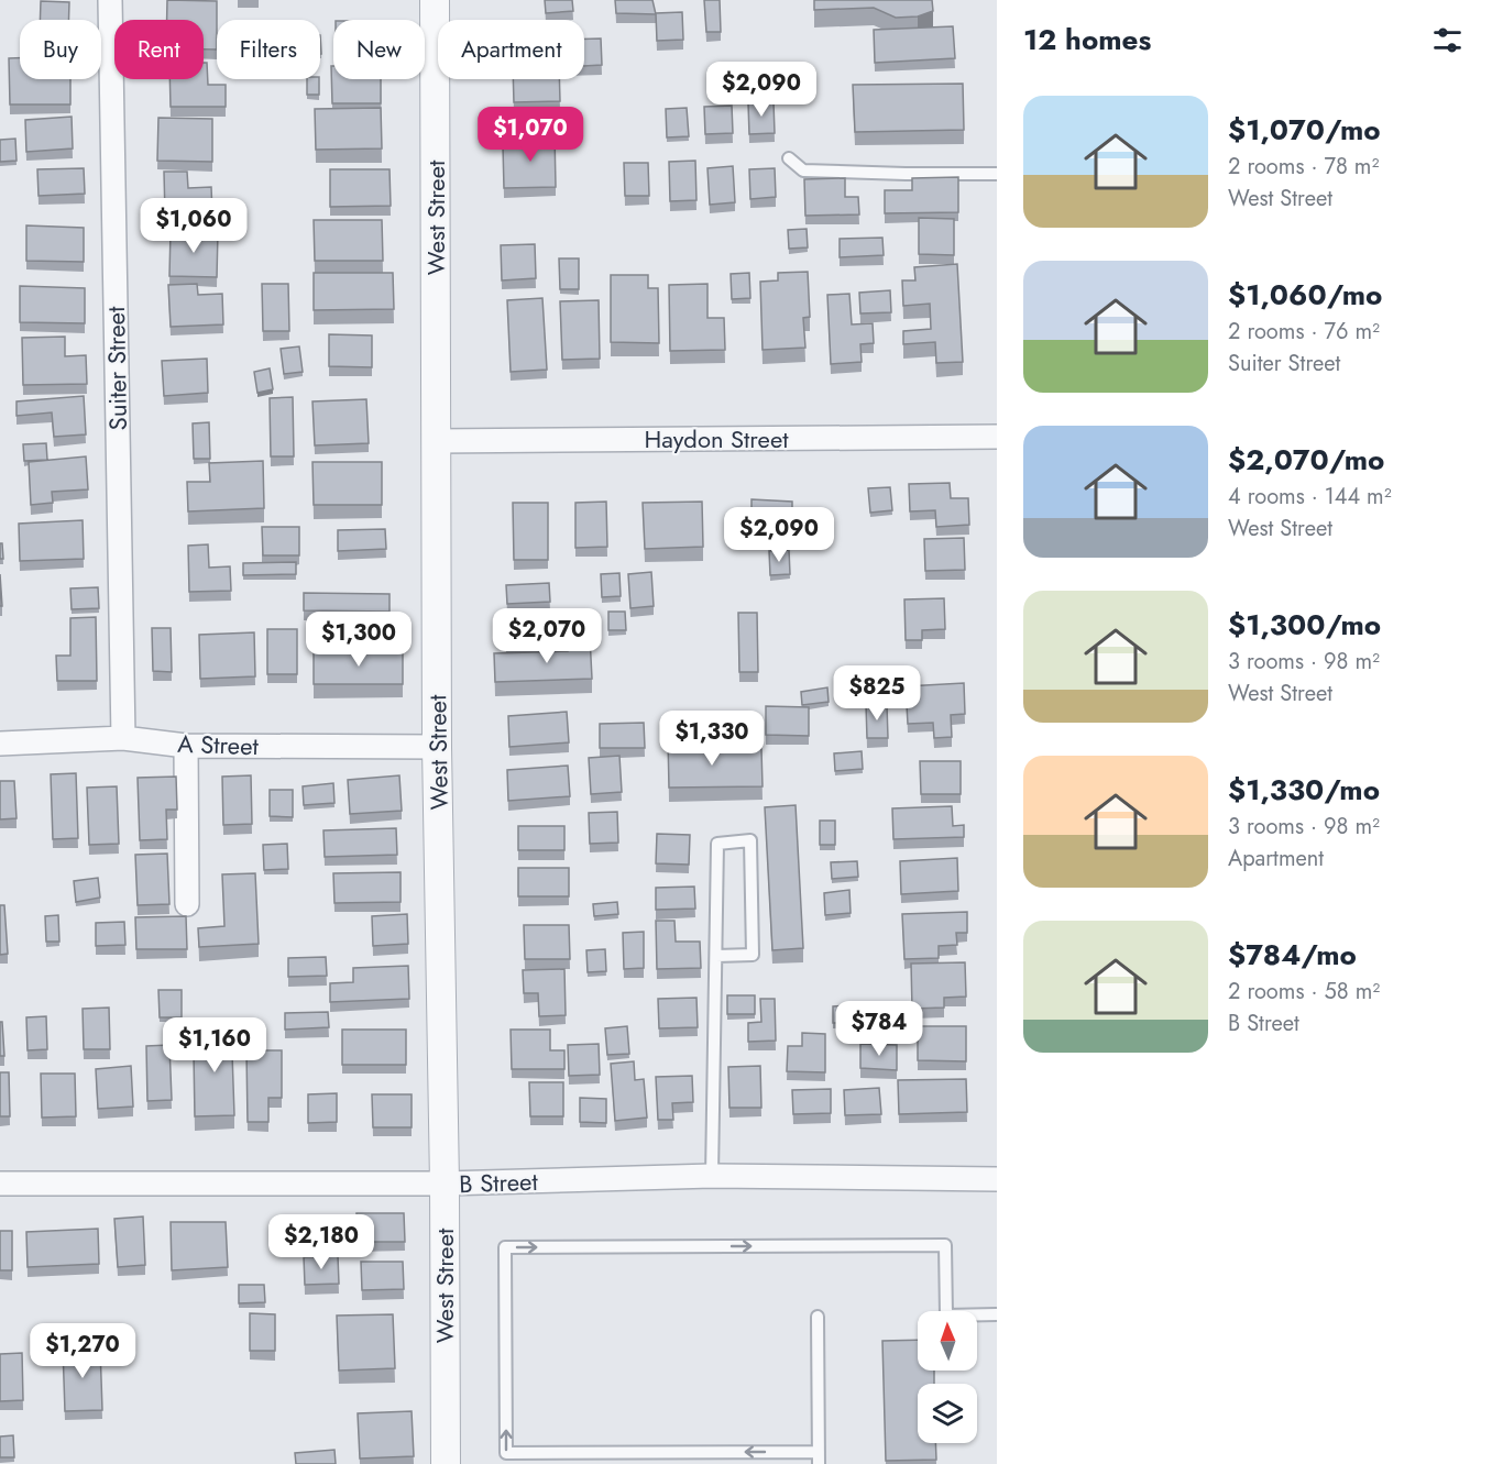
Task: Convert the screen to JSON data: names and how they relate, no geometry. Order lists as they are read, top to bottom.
{
  "streets": {
    "street": [
      "West Street",
      "Suiter Street",
      "Haydon Street",
      "A Street",
      "B Street"
    ]
  },
  "crossings": [
    ["West Street", "Haydon Street"],
    ["West Street", "A Street"],
    ["West Street", "B Street"],
    ["Suiter Street", "A Street"]
  ],
  "north": "top",
  "page": {
    "heading": "12 homes",
    "chip": [
      "Buy",
      "Rent",
      "Filters",
      "New",
      "Apartment"
    ],
    "price": [
      "$2,090",
      "$1,070",
      "$1,060",
      "$2,090",
      "$2,070",
      "$1,300",
      "$825",
      "$1,330",
      "$784",
      "$1,160",
      "$2,180",
      "$1,270"
    ],
    "list": [
      {
        "name": "$1,070/mo",
        "note": "2 rooms · 78 m² · West Street"
      },
      {
        "name": "$1,060/mo",
        "note": "2 rooms · 76 m² · Suiter Street"
      },
      {
        "name": "$2,070/mo",
        "note": "4 rooms · 144 m² · West Street"
      },
      {
        "name": "$1,300/mo",
        "note": "3 rooms · 98 m² · West Street"
      },
      {
        "name": "$1,330/mo",
        "note": "3 rooms · 98 m² · Apartment"
      },
      {
        "name": "$784/mo",
        "note": "2 rooms · 58 m² · B Street"
      }
    ]
  }
}
